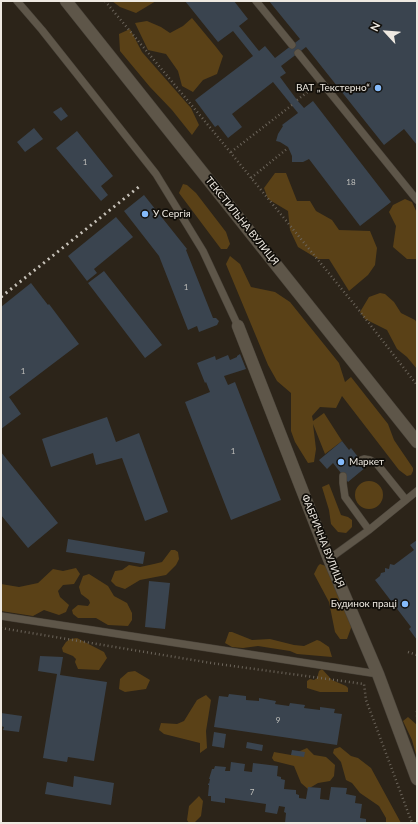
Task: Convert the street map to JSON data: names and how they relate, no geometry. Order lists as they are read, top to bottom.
{
  "streets": {
    "street": ["ТЕКСТИЛЬНА ВУЛИЦЯ", "ФАБРИЧНА ВУЛИЦЯ"]
  },
  "places": [
    "ВАТ „Текстерно“",
    "У Сергія",
    "Маркет",
    "Будинок праці"
  ],
  "house_numbers": [
    "1",
    "18",
    "1",
    "1",
    "1",
    "9",
    "7"
  ],
  "north": "top left"
}
